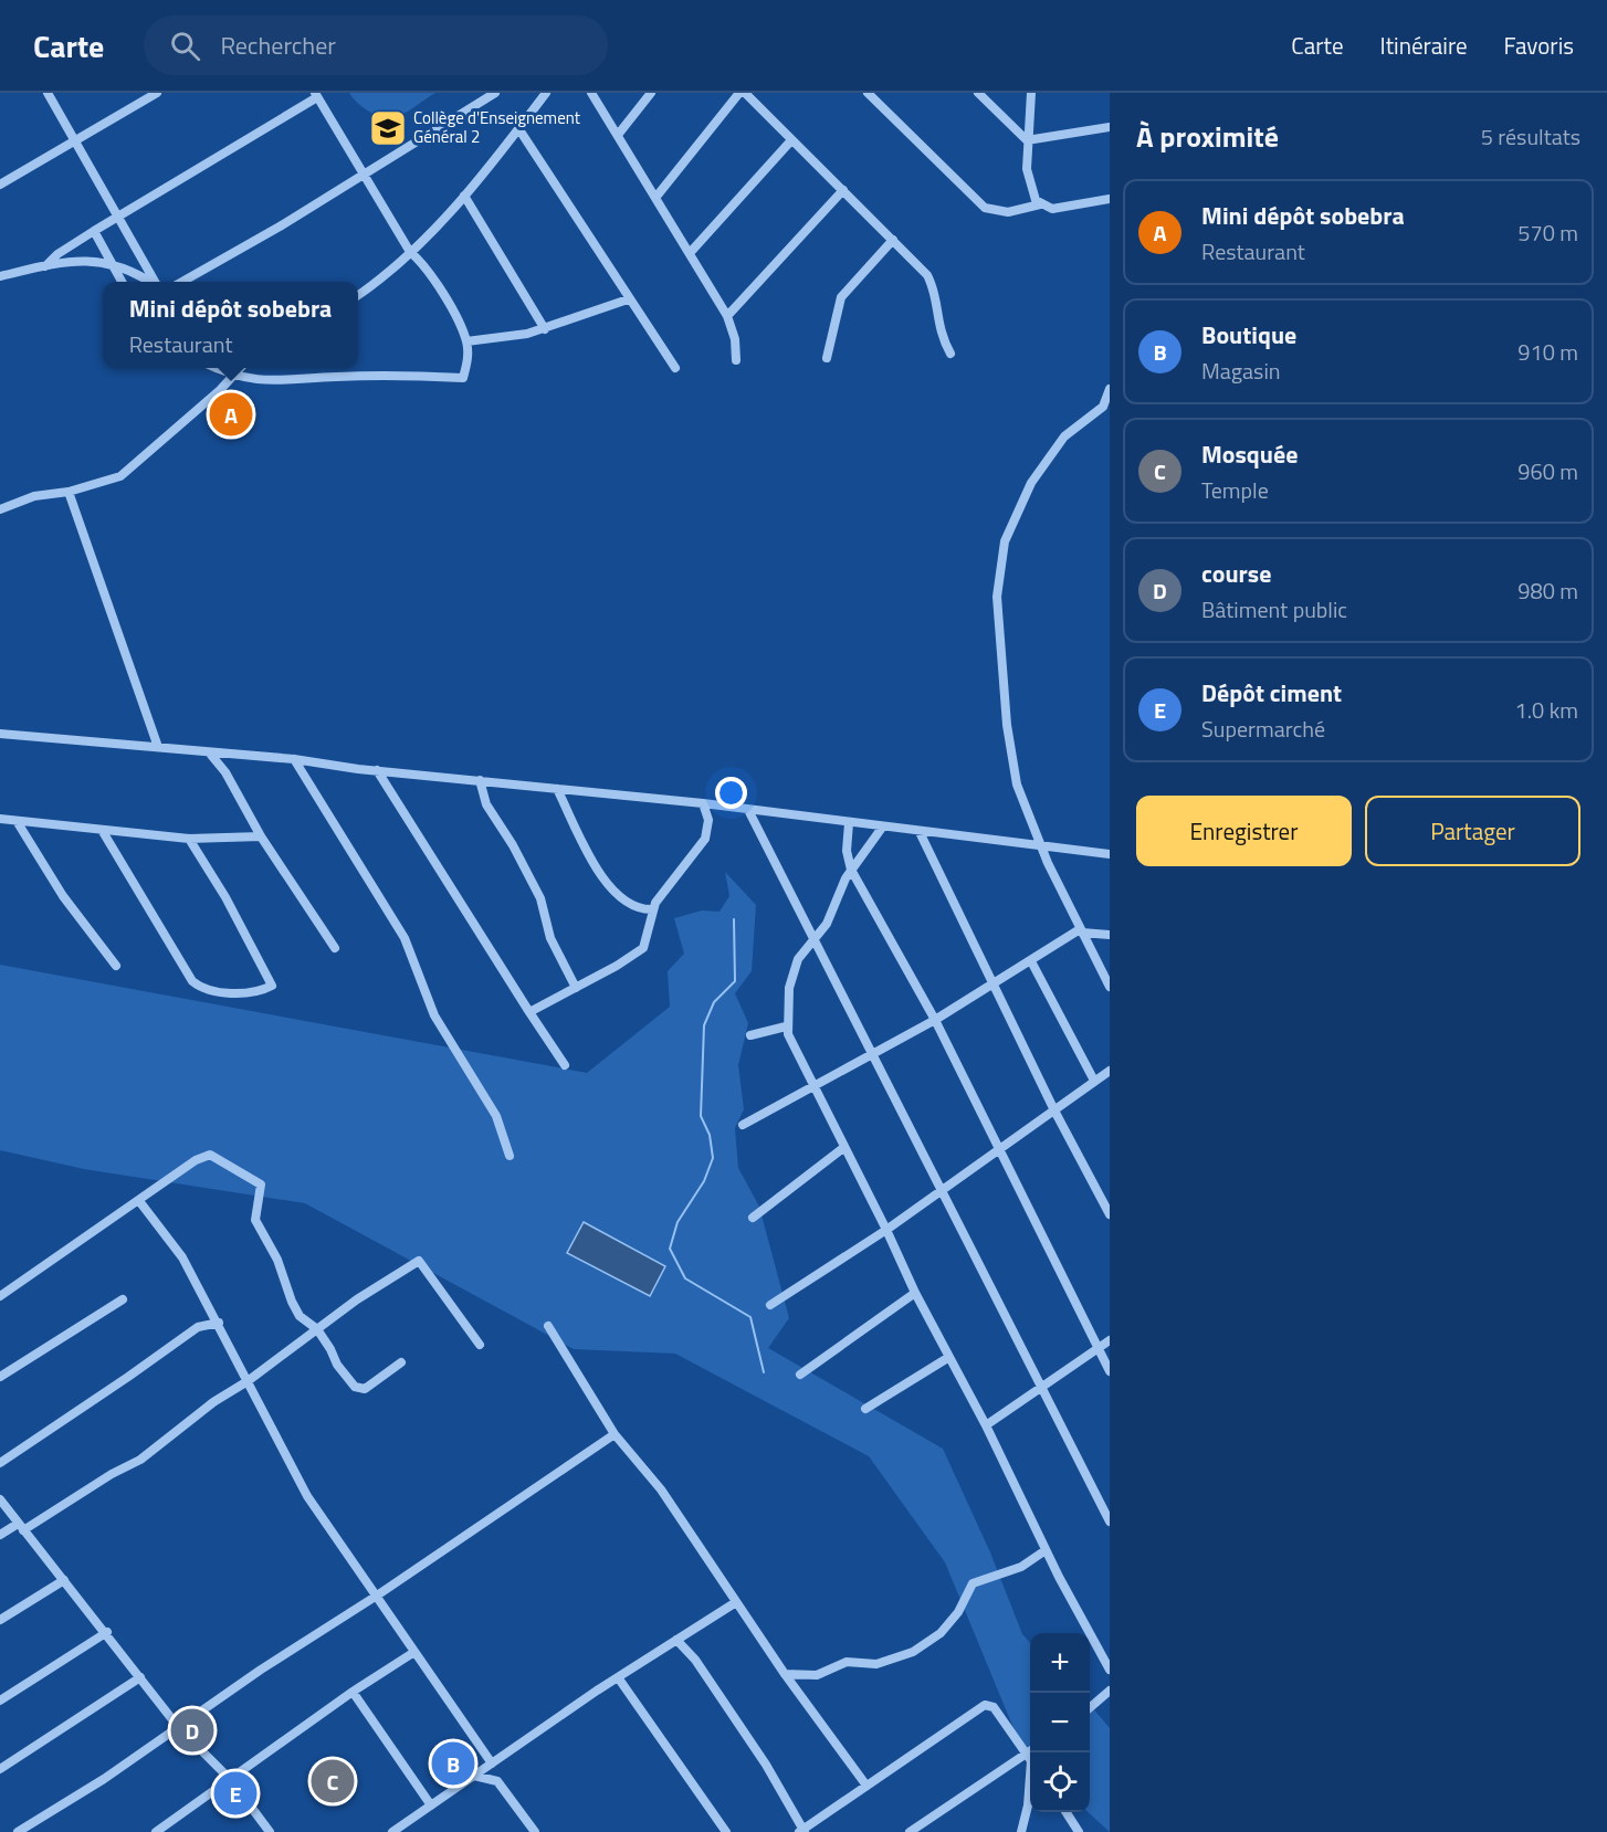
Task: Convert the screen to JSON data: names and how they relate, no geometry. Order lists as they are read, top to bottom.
{
  "places": {
    "school or university": ["Collège d'Enseignement Général 2"]
  },
  "page": {
    "header": "Carte",
    "search": "Rechercher",
    "nav": ["Carte", "Itinéraire", "Favoris"],
    "heading": ["À proximité", "5 résultats"],
    "list": [
      {
        "mark": "A",
        "name": "Mini dépôt sobebra",
        "note": "Restaurant",
        "value": "570 m"
      },
      {
        "mark": "B",
        "name": "Boutique",
        "note": "Magasin",
        "value": "910 m"
      },
      {
        "mark": "C",
        "name": "Mosquée",
        "note": "Temple",
        "value": "960 m"
      },
      {
        "mark": "D",
        "name": "course",
        "note": "Bâtiment public",
        "value": "980 m"
      },
      {
        "mark": "E",
        "name": "Dépôt ciment",
        "note": "Supermarché",
        "value": "1.0 km"
      }
    ],
    "popup": ["Mini dépôt sobebra", "Restaurant"],
    "pins": [
      "A",
      "D",
      "B",
      "C",
      "E"
    ],
    "buttons": ["Enregistrer", "Partager"],
    "map_buttons": ["+", "−"]
  }
}
